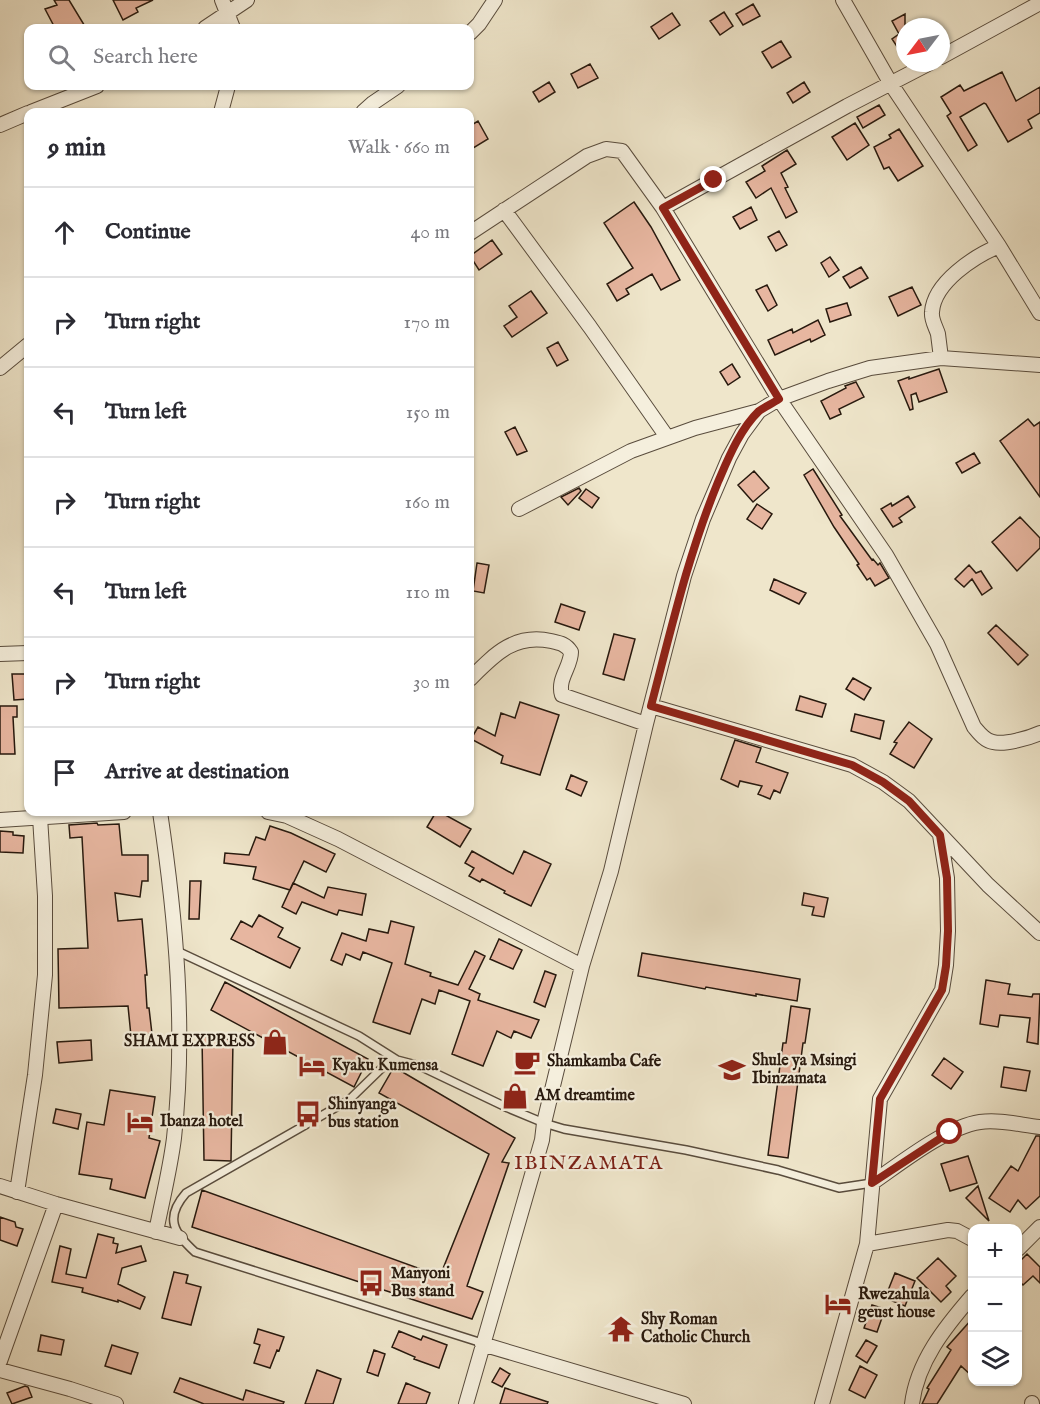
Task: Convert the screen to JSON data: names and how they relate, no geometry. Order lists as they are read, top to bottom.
{
  "districts": ["IBINZAMATA"],
  "places": {
    "shop": ["SHAMI EXPRESS", "AM dreamtime"],
    "cafe": ["Shamkamba Cafe"],
    "hotel": ["Kyaku Kumensa", "Ibanza hotel", "Rwezahula geust house"],
    "school or university": ["Shule ya Msingi Ibinzamata"],
    "bus stop": ["Shinyanga bus station", "Manyoni Bus stand"],
    "temple": ["Shy Roman Catholic Church"]
  },
  "north": "bottom left",
  "page": {
    "search": "Search here",
    "heading": ["9 min", "Walk · 660 m"],
    "list": [
      ["Continue", "40 m"],
      ["Turn right", "170 m"],
      ["Turn left", "150 m"],
      ["Turn right", "160 m"],
      ["Turn left", "110 m"],
      ["Turn right", "30 m"],
      "Arrive at destination"
    ],
    "map_buttons": ["+", "−"]
  }
}
